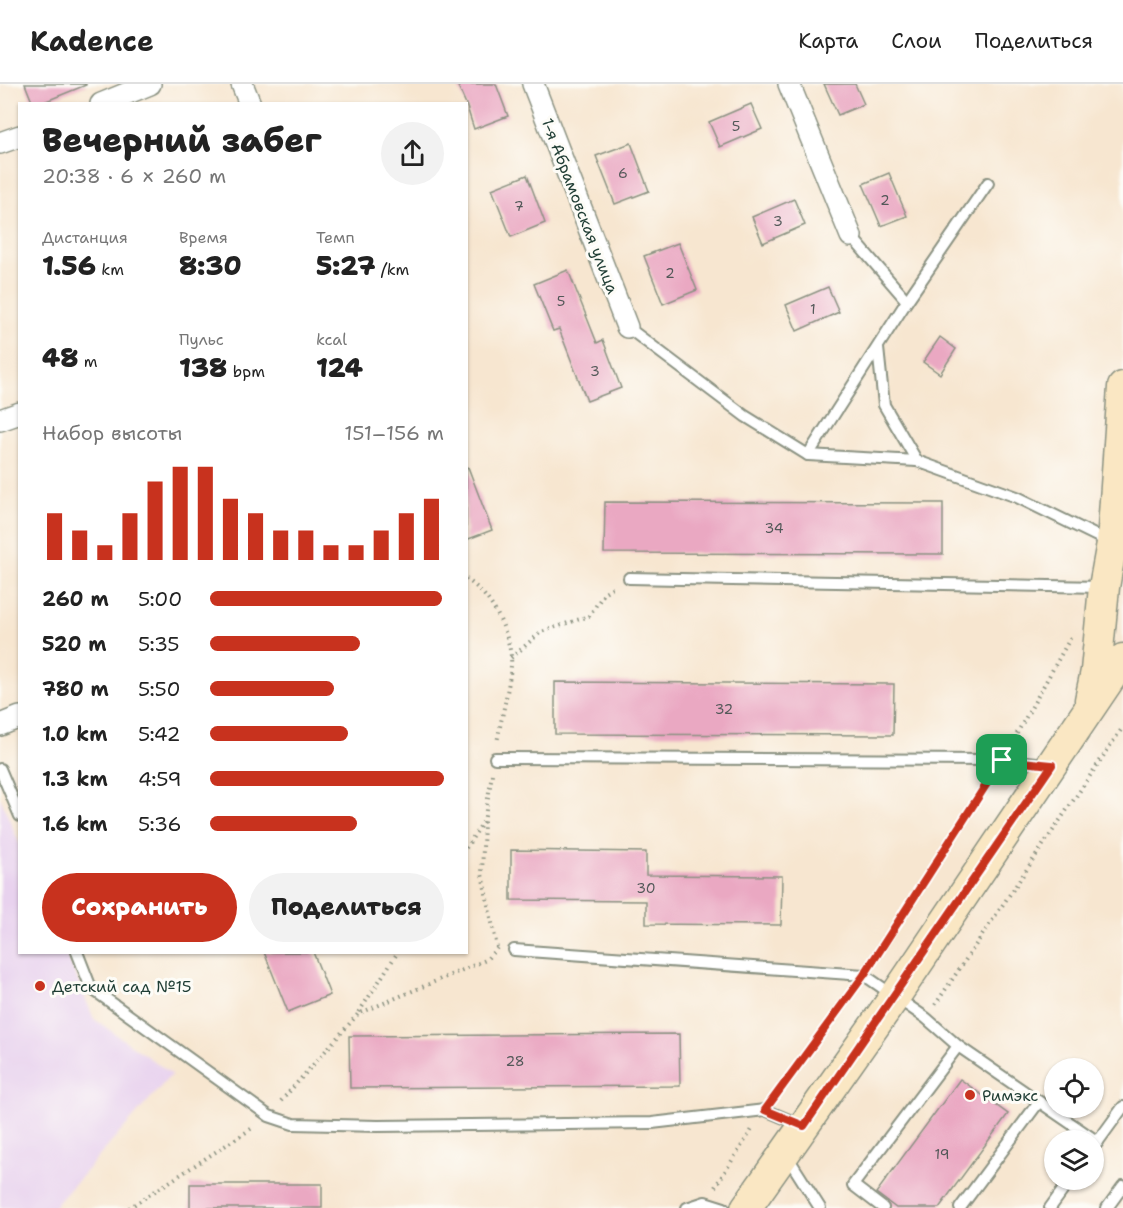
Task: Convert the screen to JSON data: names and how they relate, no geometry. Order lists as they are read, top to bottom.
{
  "streets": {
    "street": ["1-я Абрамовская улица"]
  },
  "places": ["Детский сад №15", "Римэкс"],
  "house_numbers": [
    "5",
    "6",
    "2",
    "7",
    "3",
    "2",
    "5",
    "1",
    "3",
    "34",
    "32",
    "30",
    "28",
    "19"
  ],
  "page": {
    "header": "Kadence",
    "nav": ["Карта", "Слои", "Поделиться"],
    "heading": ["Вечерний забег", "20:38 · 6 × 260 m"],
    "stats": [
      ["Дистанция", "1.56 km"],
      ["Время", "8:30"],
      ["Темп", "5:27 /km"],
      ["48 m"],
      ["Пульс", "138 bpm"],
      ["kcal", "124"]
    ],
    "chart": ["Набор высоты", "151–156 m"],
    "list": [
      {
        "name": "260 m",
        "note": "5:00"
      },
      {
        "name": "520 m",
        "note": "5:35"
      },
      {
        "name": "780 m",
        "note": "5:50"
      },
      {
        "name": "1.0 km",
        "note": "5:42"
      },
      {
        "name": "1.3 km",
        "note": "4:59"
      },
      {
        "name": "1.6 km",
        "note": "5:36"
      }
    ],
    "buttons": ["Сохранить", "Поделиться"]
  }
}
